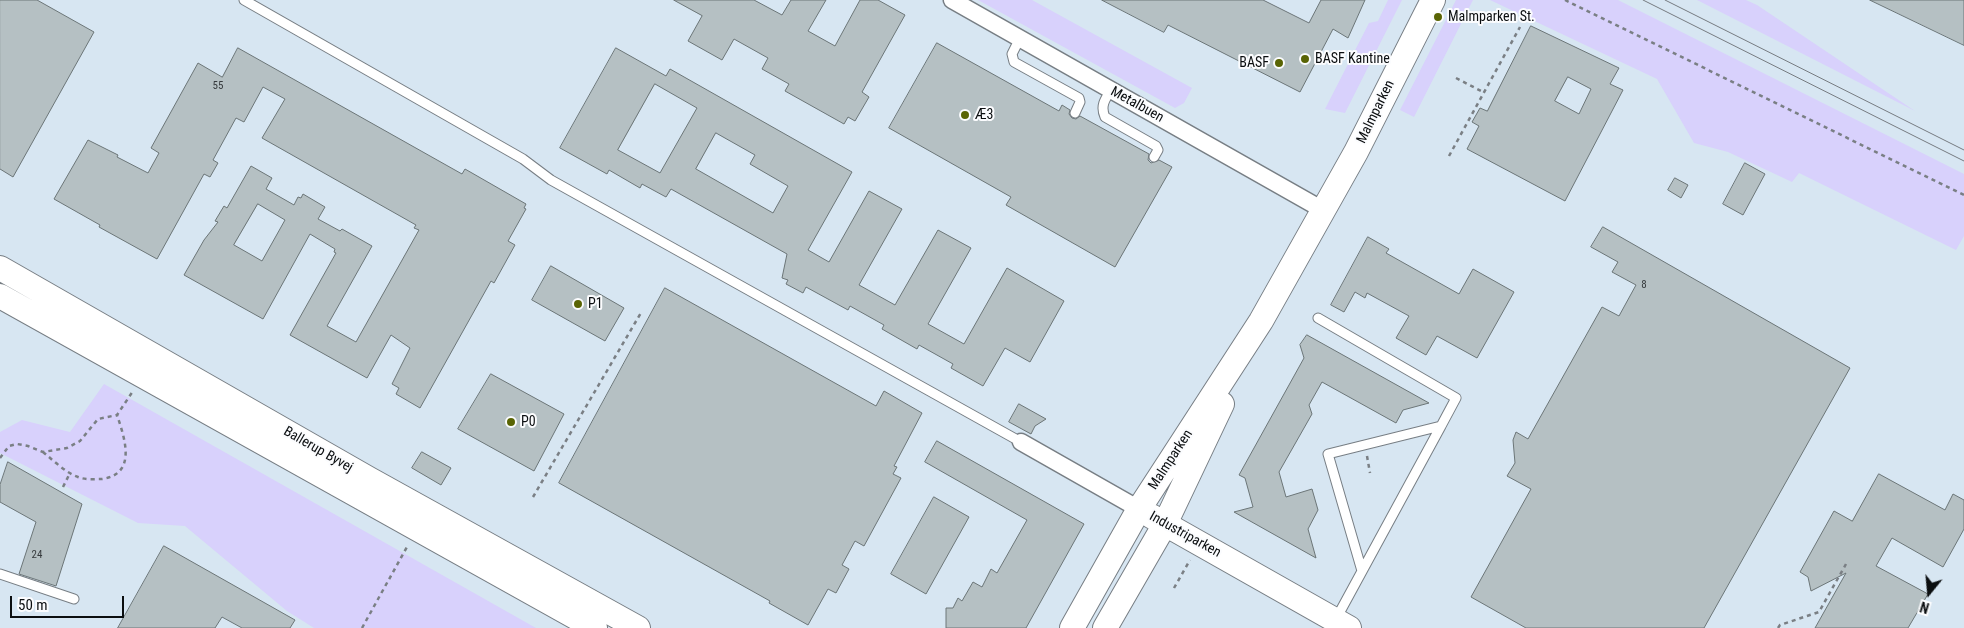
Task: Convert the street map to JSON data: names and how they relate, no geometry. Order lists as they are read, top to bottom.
{
  "streets": {
    "main road": ["Malmparken", "Ballerup Byvej", "Industriparken"],
    "street": ["Metalbuen"]
  },
  "crossings": [
    ["Metalbuen", "Malmparken"],
    ["Malmparken", "Industriparken"]
  ],
  "places": [
    "Malmparken St.",
    "BASF Kantine",
    "BASF",
    "Æ3",
    "P1",
    "P0"
  ],
  "house_numbers": ["55", "8", "24"],
  "scale_bar": "50 m",
  "north": "bottom"
}
